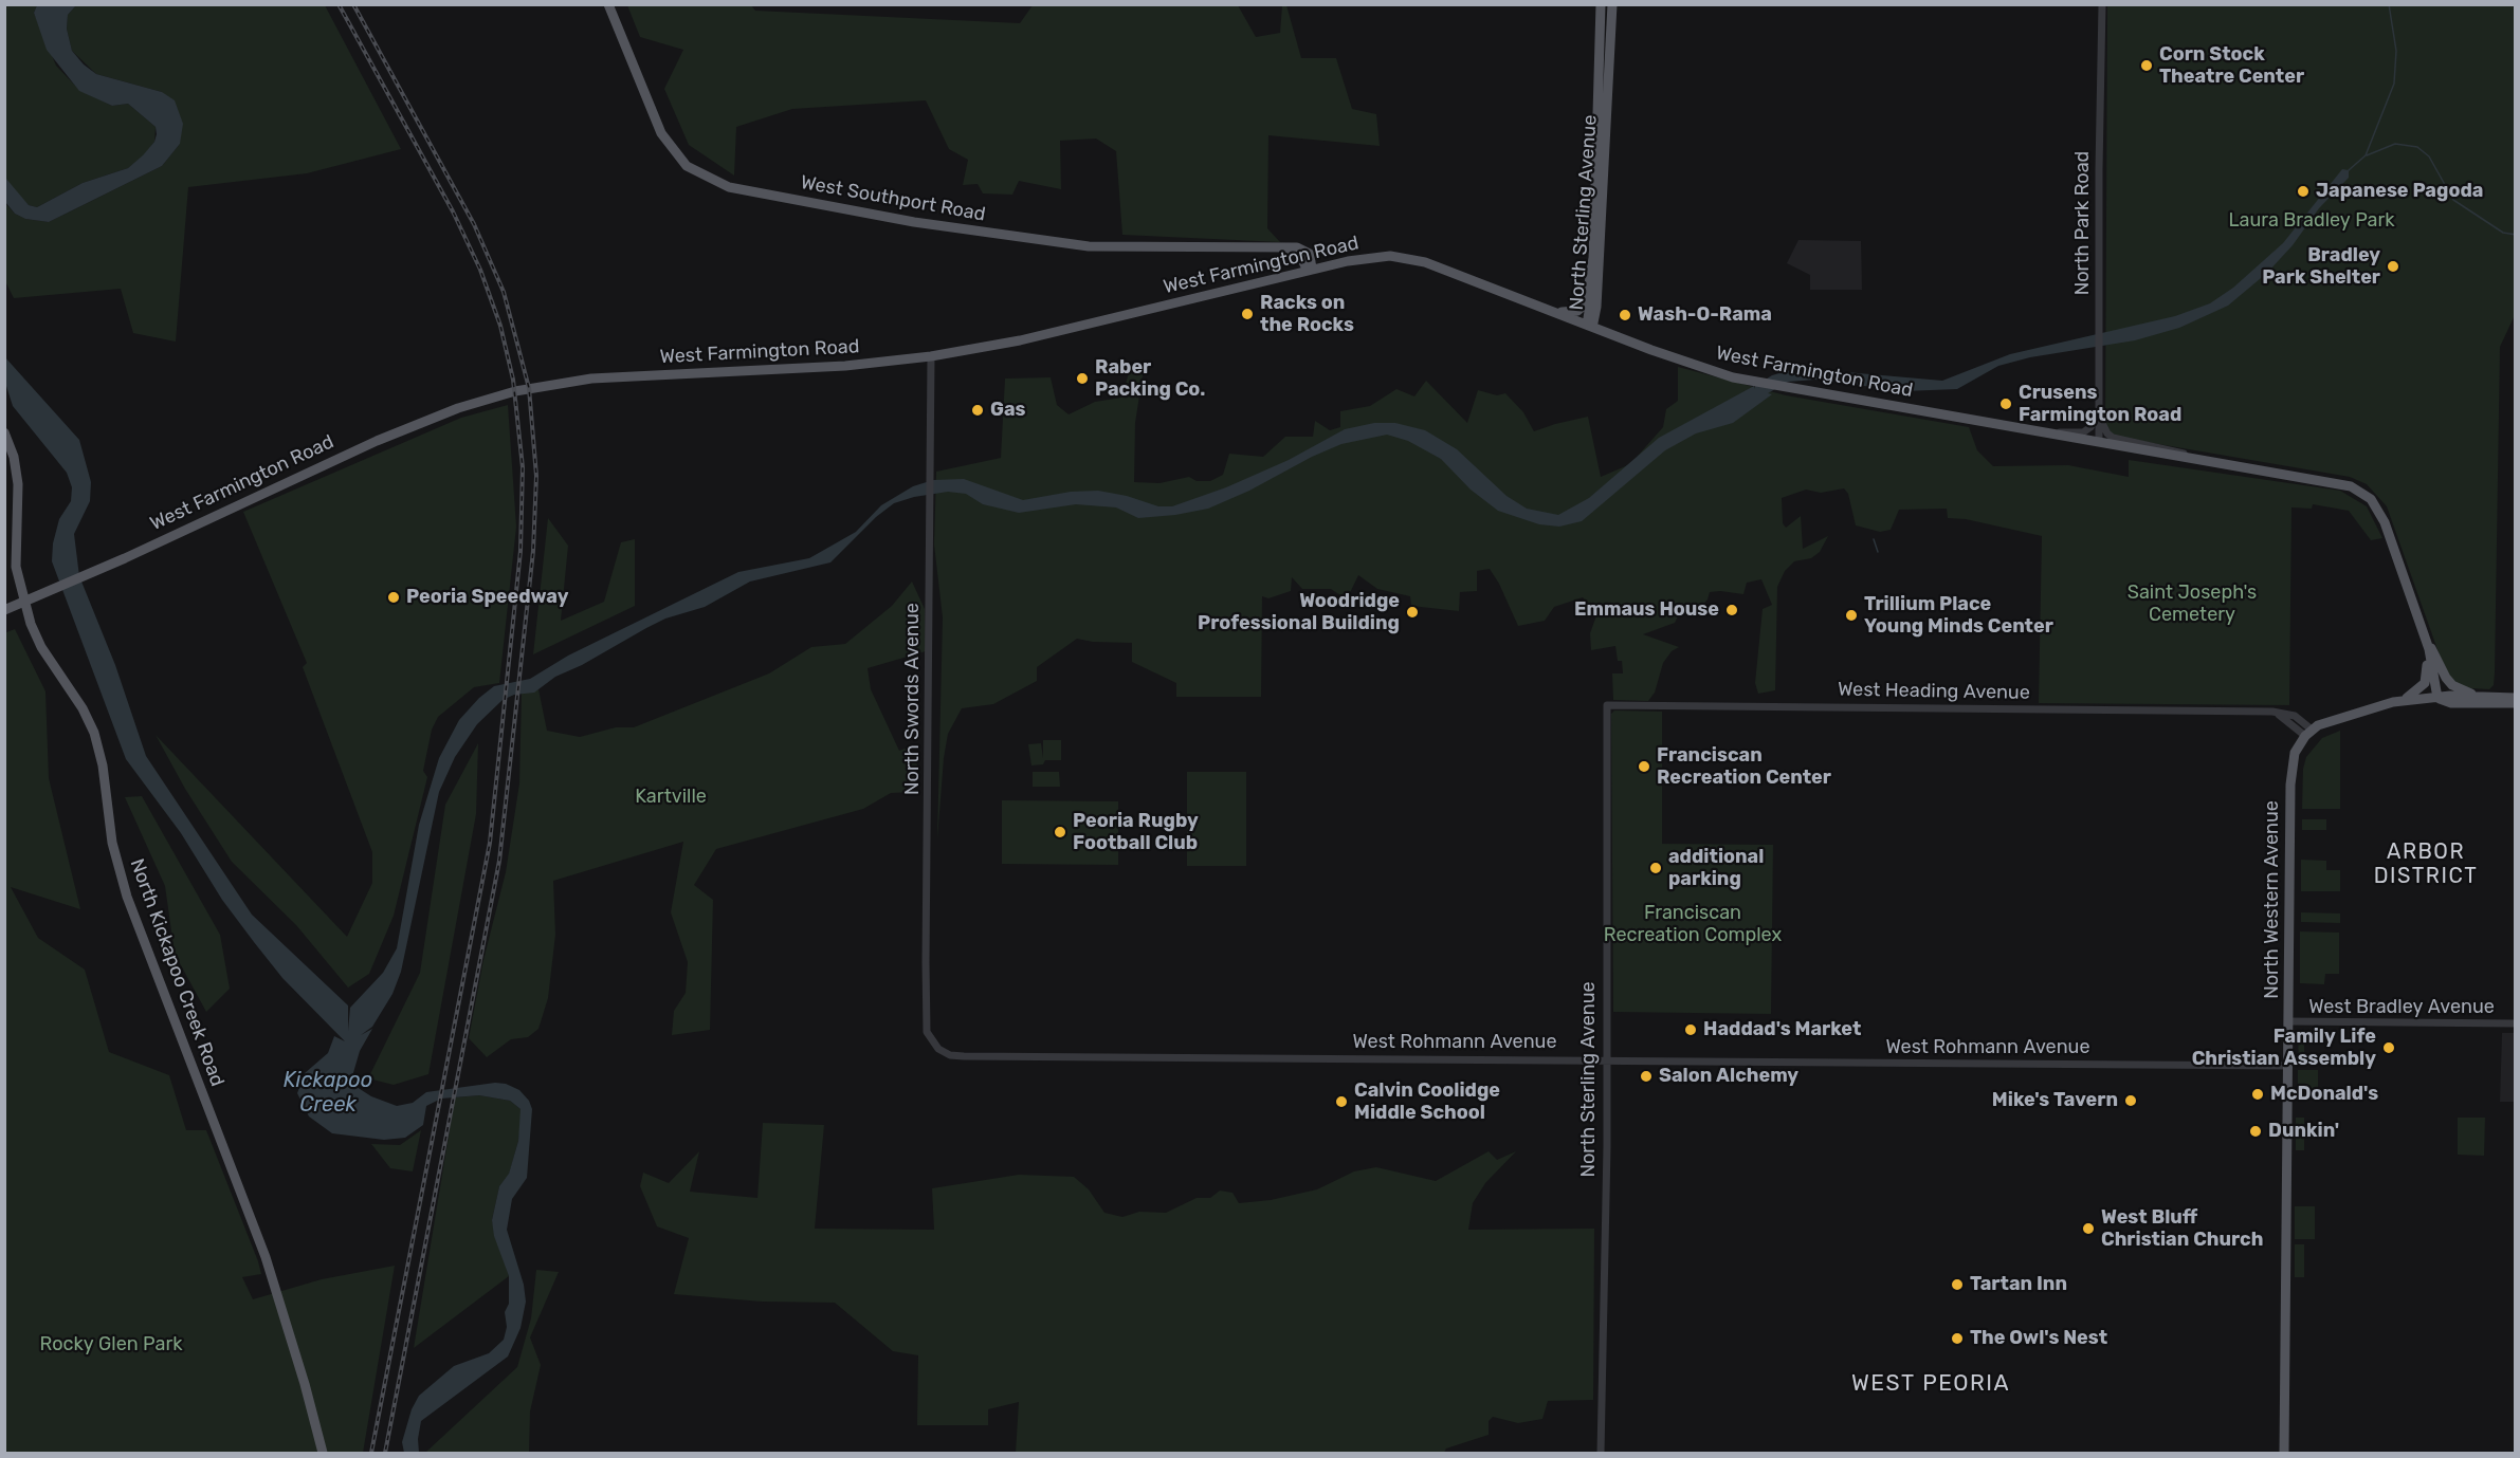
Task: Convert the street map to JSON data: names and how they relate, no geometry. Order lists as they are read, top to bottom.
{
  "streets": {
    "main road": [
      "West Southport Road",
      "North Sterling Avenue",
      "West Farmington Road",
      "North Western Avenue",
      "North Kickapoo Creek Road"
    ],
    "street": [
      "North Park Road",
      "West Heading Avenue",
      "North Swords Avenue",
      "West Bradley Avenue",
      "West Rohmann Avenue"
    ]
  },
  "crossings": [
    ["West Southport Road", "West Farmington Road"],
    ["North Sterling Avenue", "West Farmington Road"],
    ["North Sterling Avenue", "West Heading Avenue"],
    ["North Sterling Avenue", "West Rohmann Avenue"],
    ["North Park Road", "West Farmington Road"],
    ["West Farmington Road", "North Swords Avenue"],
    ["West Farmington Road", "North Kickapoo Creek Road"],
    ["West Heading Avenue", "North Western Avenue"],
    ["North Swords Avenue", "West Rohmann Avenue"],
    ["North Western Avenue", "West Bradley Avenue"],
    ["North Western Avenue", "West Rohmann Avenue"]
  ],
  "districts": ["ARBOR DISTRICT", "WEST PEORIA"],
  "water": ["Kickapoo Creek"],
  "parks": [
    "Laura Bradley Park",
    "Saint Joseph's Cemetery",
    "Kartville",
    "Franciscan Recreation Complex",
    "Rocky Glen Park"
  ],
  "places": [
    "Corn Stock Theatre Center",
    "Japanese Pagoda",
    "Bradley Park Shelter",
    "Racks on the Rocks",
    "Wash-O-Rama",
    "Raber Packing Co.",
    "Crusens Farmington Road",
    "Gas",
    "Peoria Speedway",
    "Emmaus House",
    "Woodridge Professional Building",
    "Trillium Place Young Minds Center",
    "Franciscan Recreation Center",
    "Peoria Rugby Football Club",
    "additional parking",
    "Haddad's Market",
    "Family Life Christian Assembly",
    "Salon Alchemy",
    "McDonald's",
    "Mike's Tavern",
    "Calvin Coolidge Middle School",
    "Dunkin'",
    "West Bluff Christian Church",
    "Tartan Inn",
    "The Owl's Nest"
  ]
}
